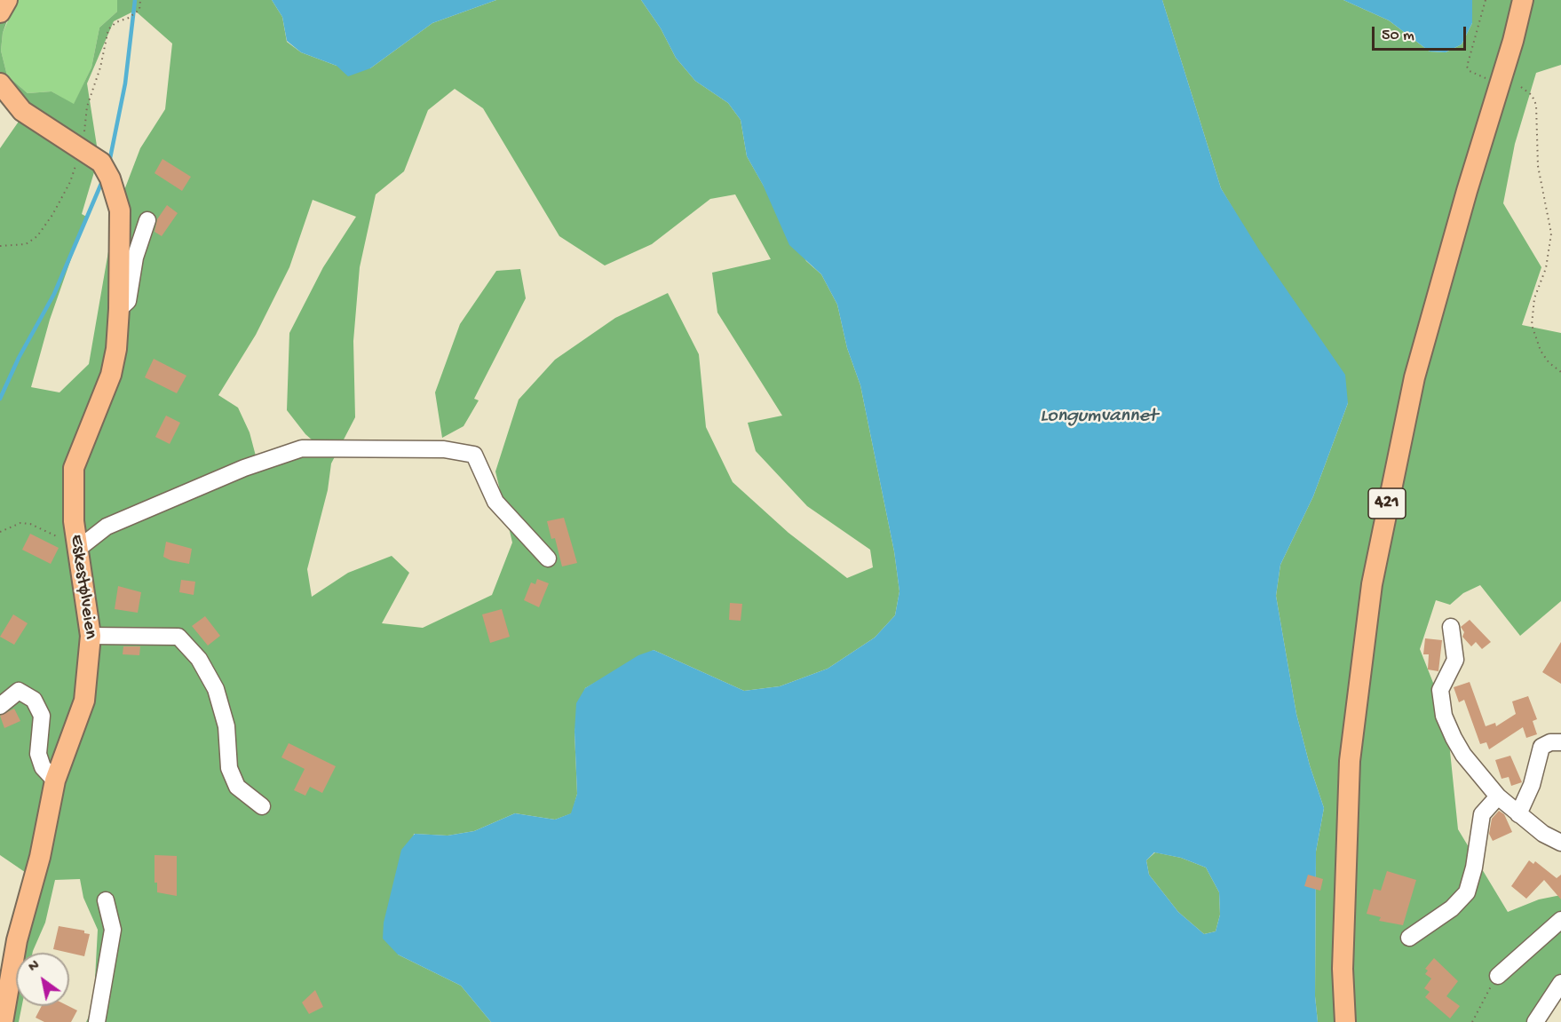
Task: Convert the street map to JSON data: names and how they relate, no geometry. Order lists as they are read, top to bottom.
{
  "streets": {
    "main road": ["421", "Eskestølveien"]
  },
  "water": ["Longumvannet"],
  "scale_bar": "50 m",
  "north": "top left"
}
